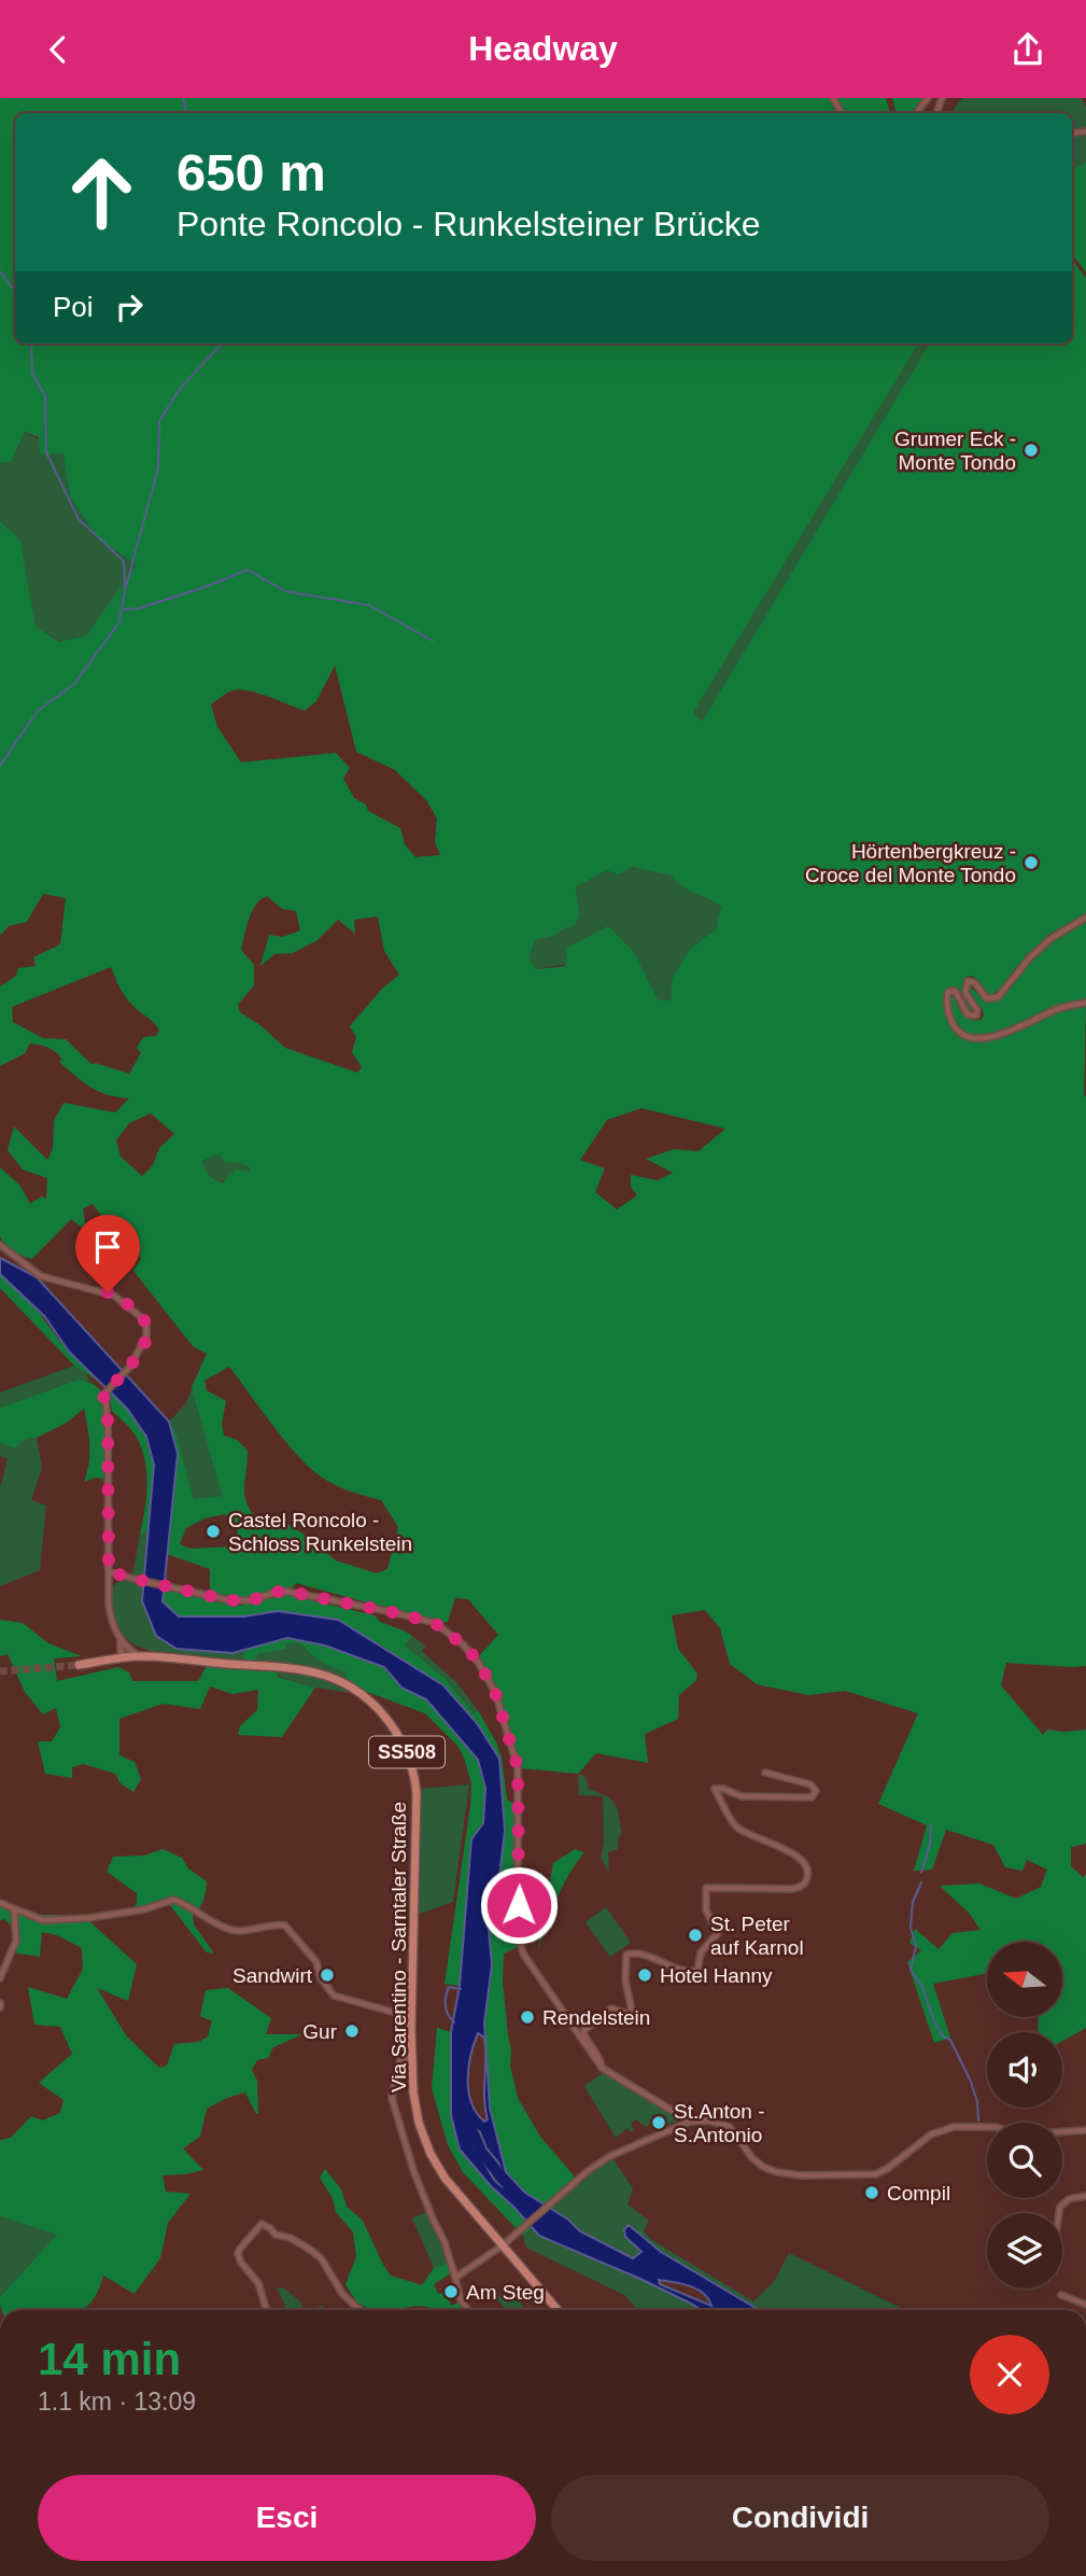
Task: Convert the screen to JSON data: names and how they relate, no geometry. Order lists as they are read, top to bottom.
{
  "streets": {
    "main road": ["SS508", "Via Sarentino - Sarntaler Straße"]
  },
  "crossings": [
    ["SS508", "Via Sarentino - Sarntaler Straße"]
  ],
  "places": [
    "Grumer Eck - Monte Tondo",
    "Hörtenbergkreuz - Croce del Monte Tondo",
    "Castel Roncolo - Schloss Runkelstein",
    "St. Peter auf Karnol",
    "Sandwirt",
    "Hotel Hanny",
    "Rendelstein",
    "Gur",
    "St.Anton - S.Antonio",
    "Compil",
    "Am Steg"
  ],
  "north": "left",
  "page": {
    "header": "Headway",
    "turn": ["650 m", "Ponte Roncolo - Runkelsteiner Brücke"],
    "then": "Poi",
    "heading": ["14 min", "1.1 km · 13:09"],
    "buttons": ["Esci", "Condividi"]
  }
}
